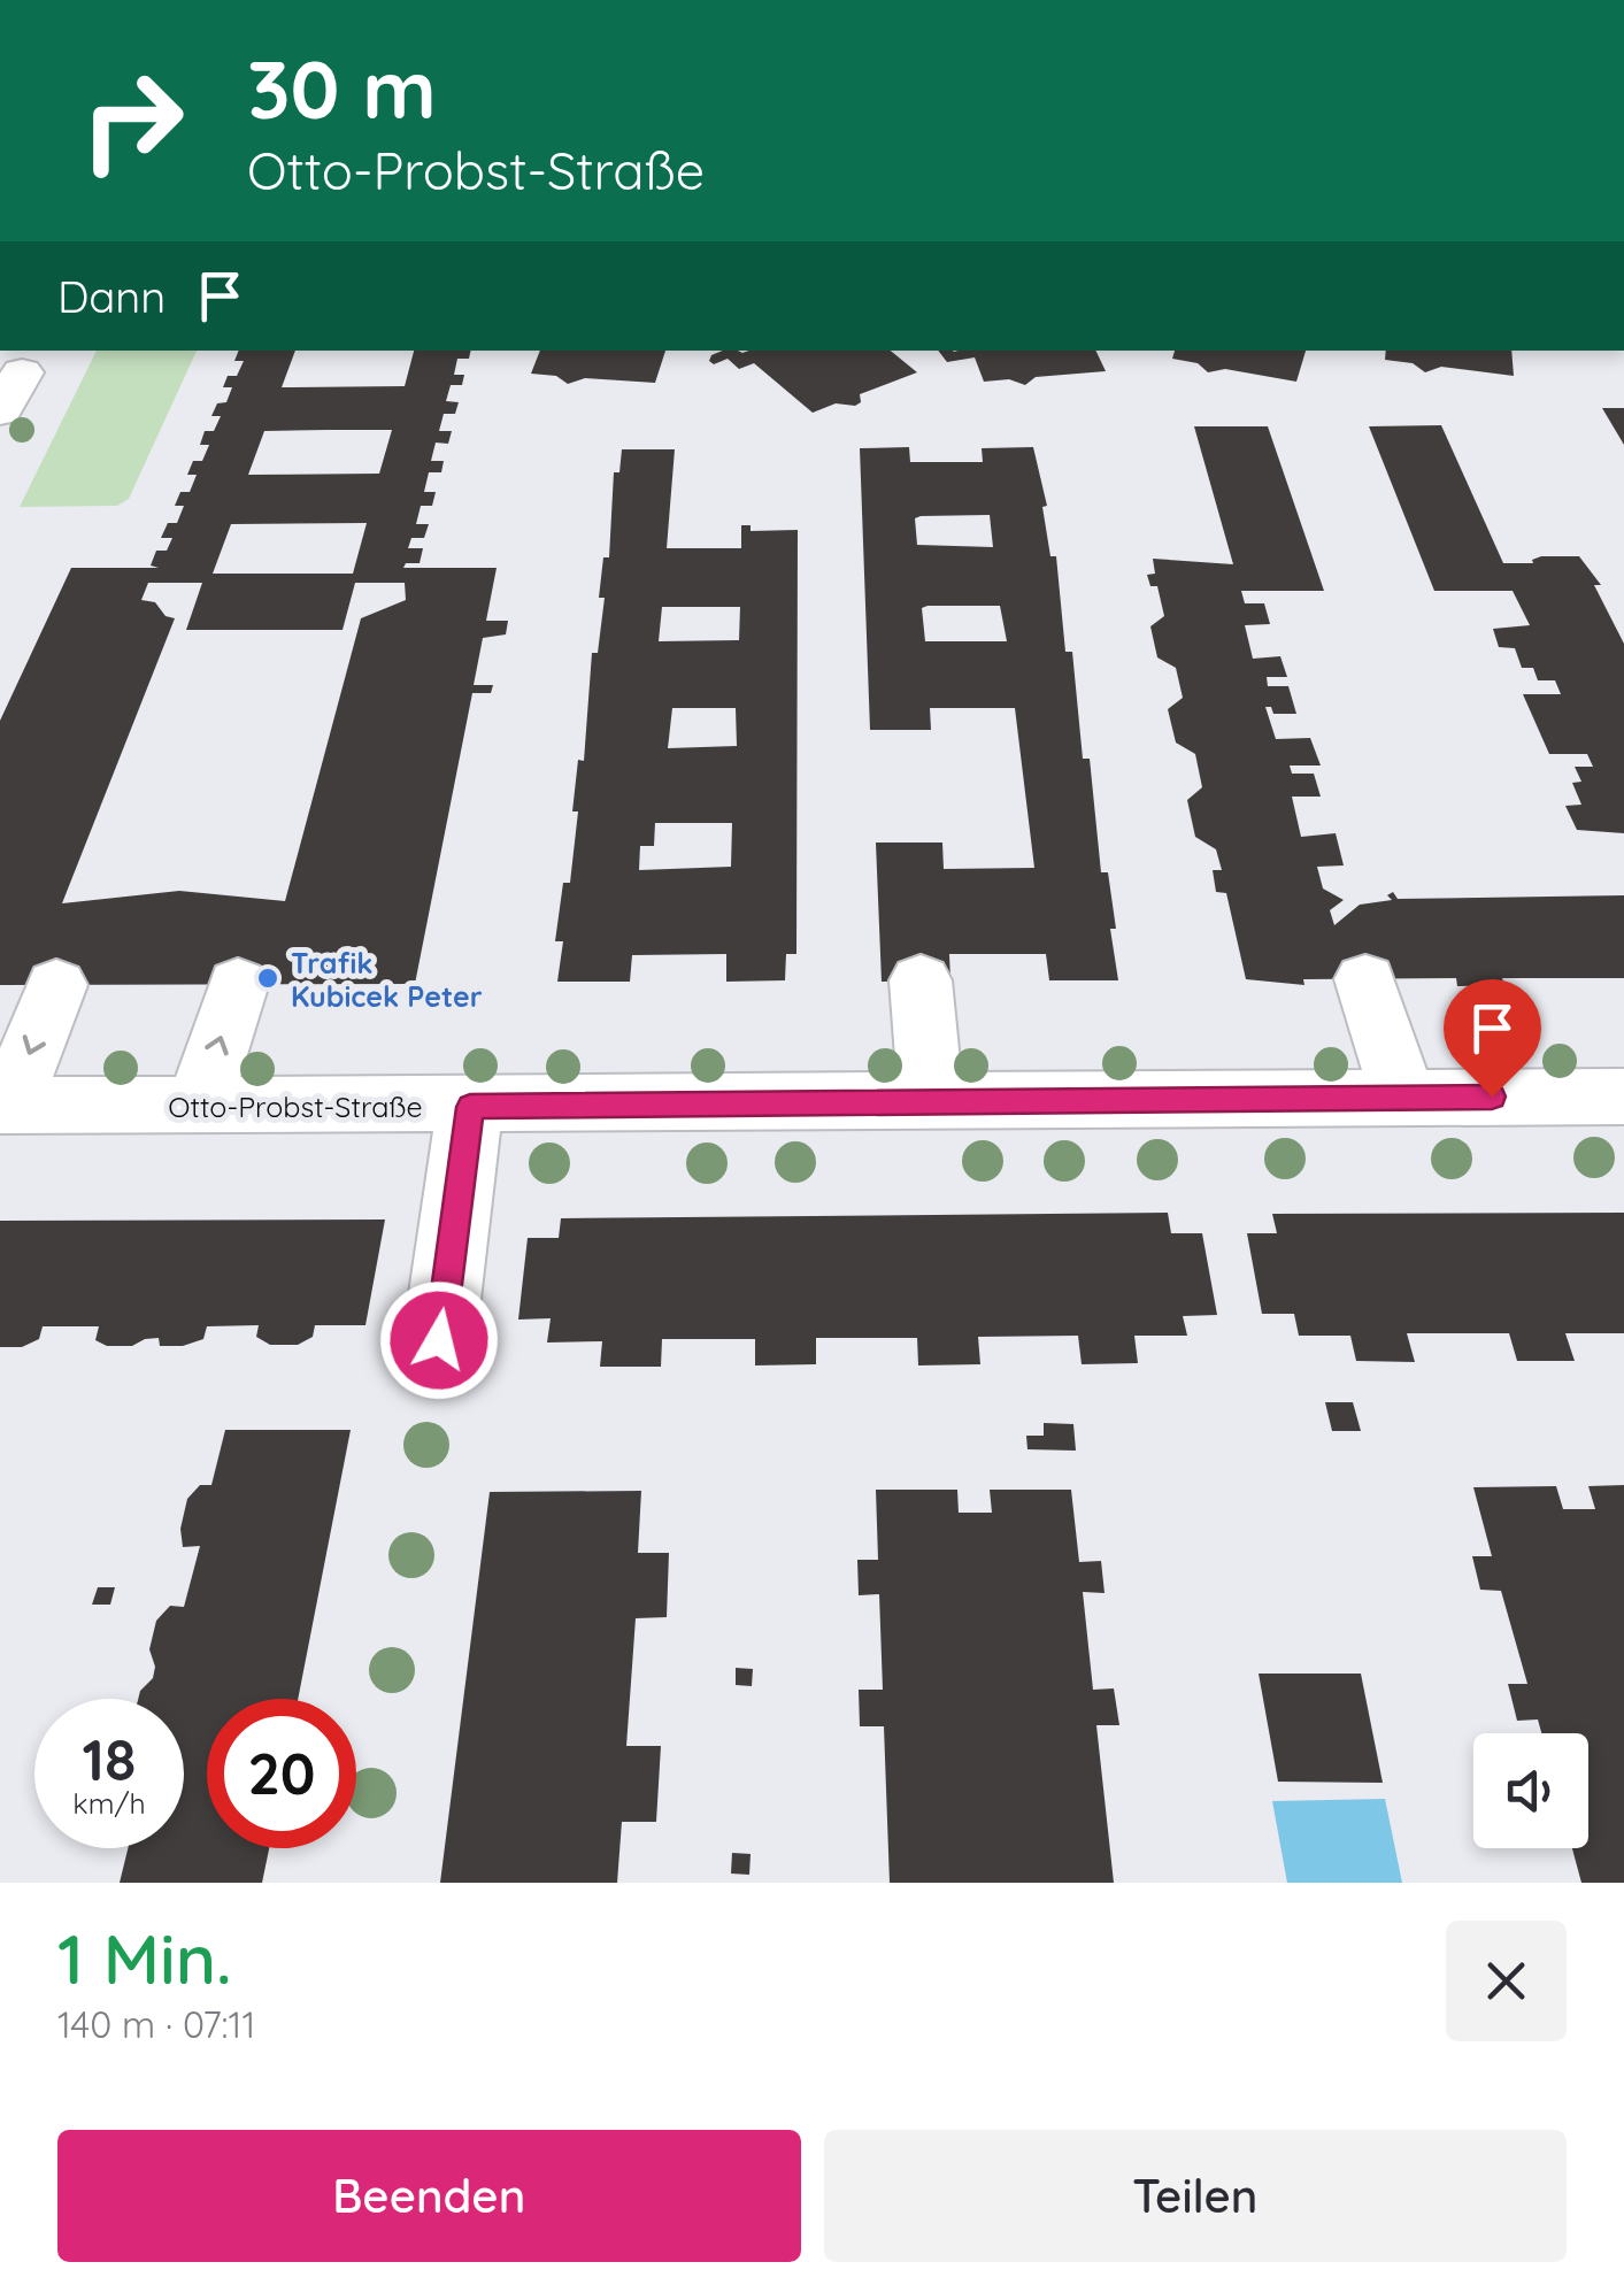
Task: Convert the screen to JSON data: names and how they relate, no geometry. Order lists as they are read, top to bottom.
{
  "streets": {
    "street": ["Otto-Probst-Straße"]
  },
  "places": ["Trafik Kubicek Peter"],
  "page": {
    "turn": ["30 m", "Otto-Probst-Straße"],
    "then": "Dann",
    "speed": "18 km/h",
    "limit": "20",
    "heading": ["1 Min.", "140 m · 07:11"],
    "buttons": ["Beenden", "Teilen"]
  }
}
